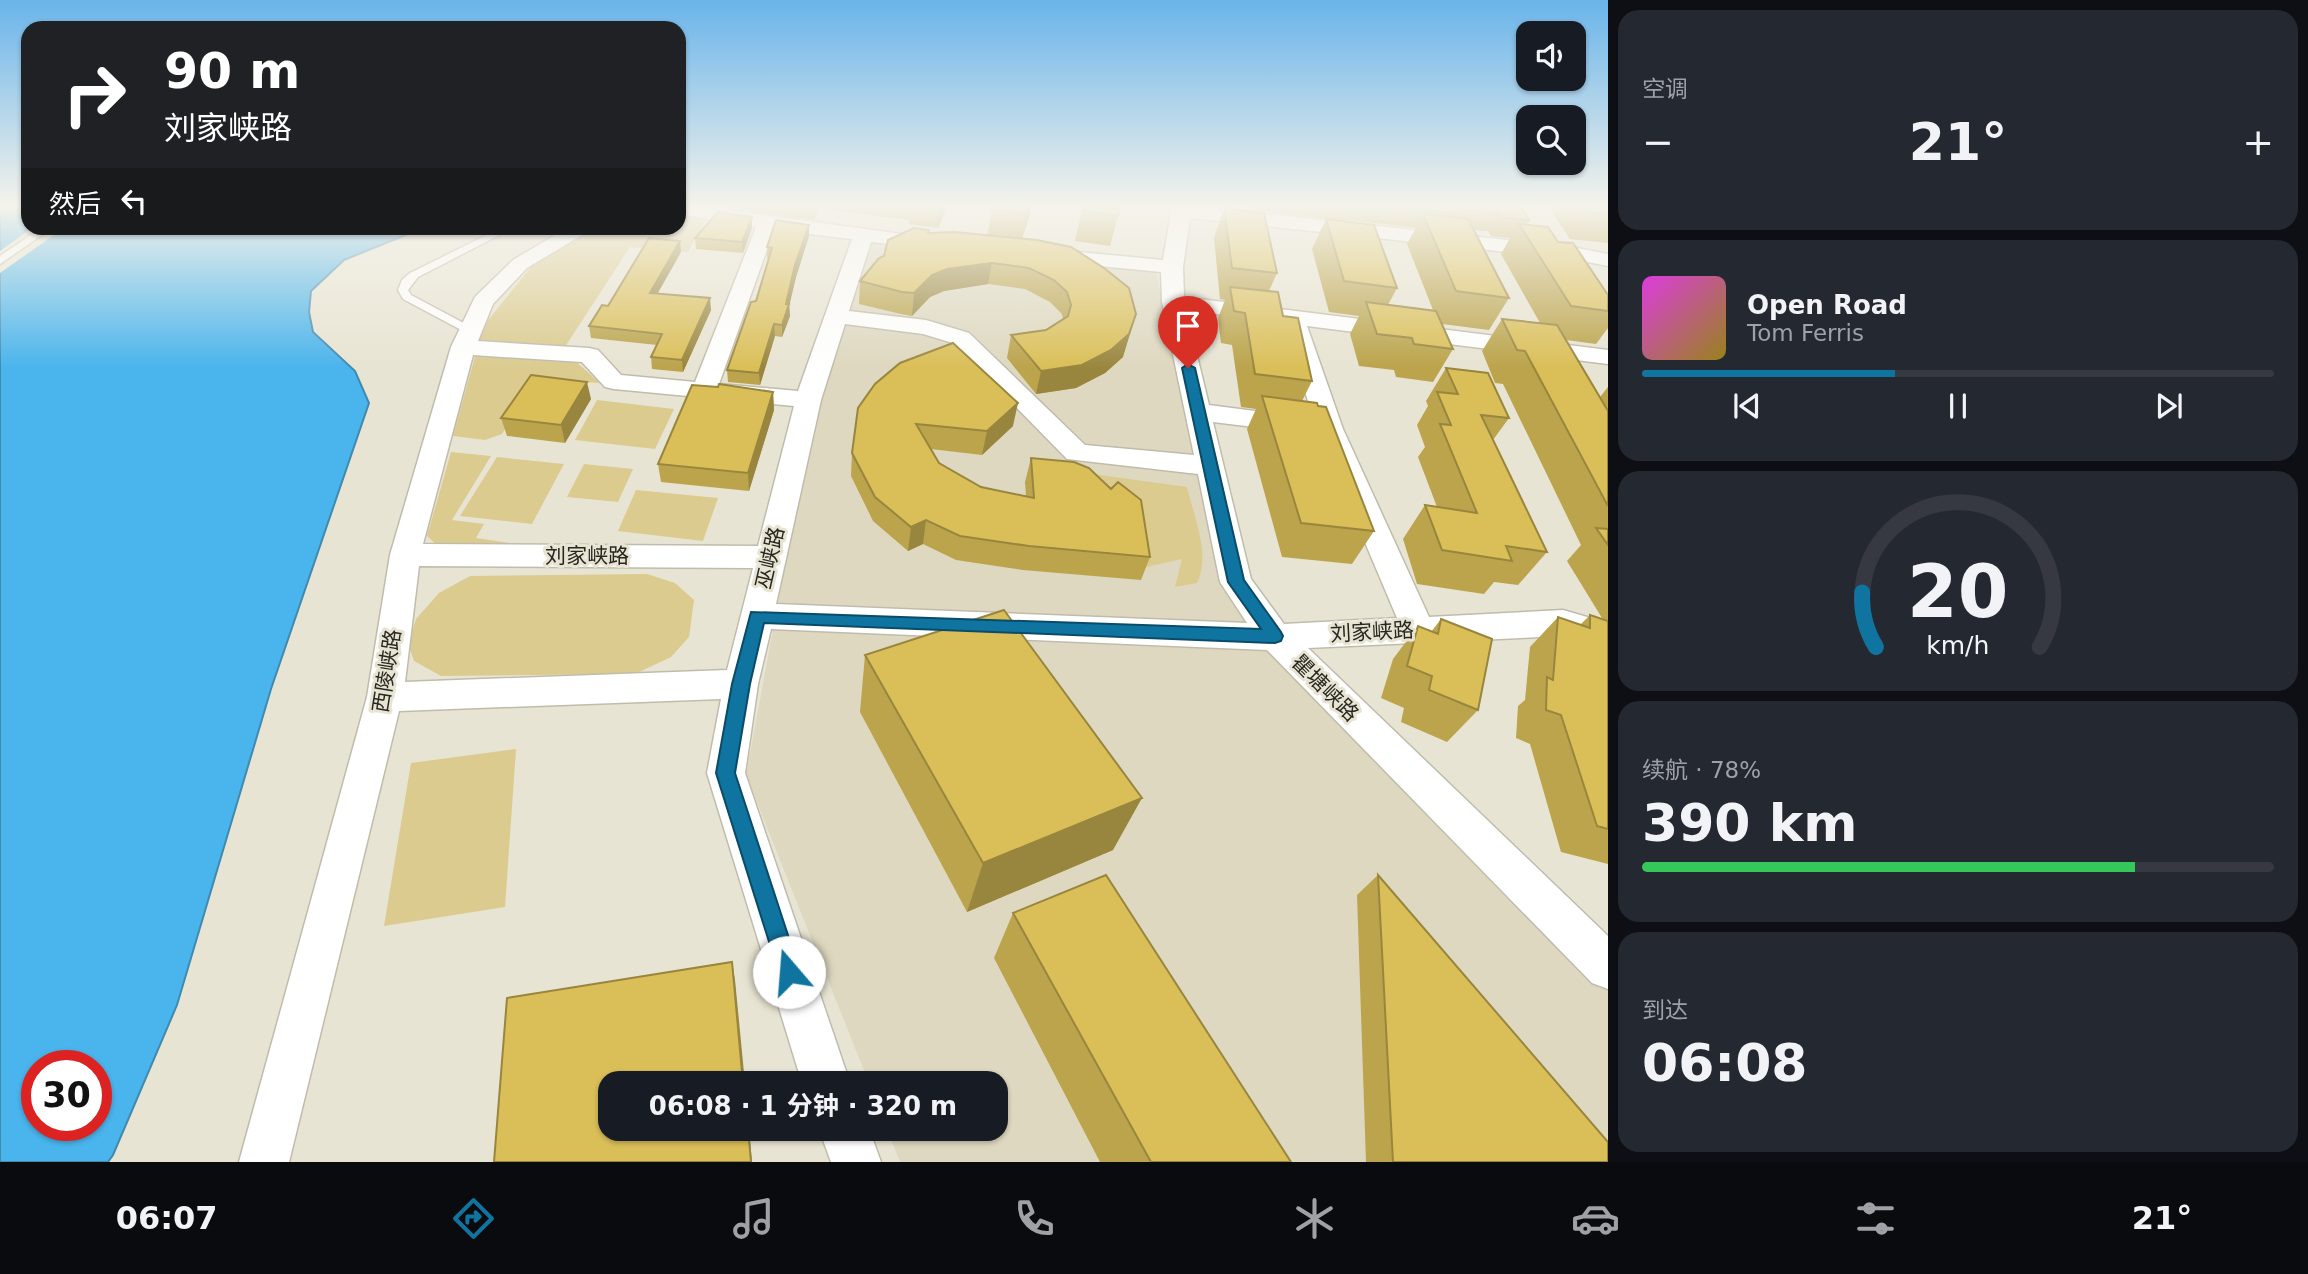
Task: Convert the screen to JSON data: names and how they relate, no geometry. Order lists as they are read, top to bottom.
{
  "streets": {
    "street": [
      "刘家峡路",
      "巫峡路",
      "西陵峡路",
      "瞿塘峡路"
    ]
  },
  "crossings": [
    ["刘家峡路", "巫峡路"],
    ["刘家峡路", "西陵峡路"],
    ["刘家峡路", "瞿塘峡路"]
  ],
  "page": {
    "tile": [
      "空调",
      ["续航 · 78%", "390 km"],
      ["到达", "06:08"]
    ],
    "turn": ["90 m", "刘家峡路"],
    "heat": ["−", "21°", "+"],
    "then": "然后",
    "song": ["Open Road", "Tom Ferris"],
    "limit": "30",
    "trip": "06:08 · 1 分钟 · 320 m",
    "tabs": ["06:07", "21°"],
    "gauge": ["20", "km/h"]
  }
}
